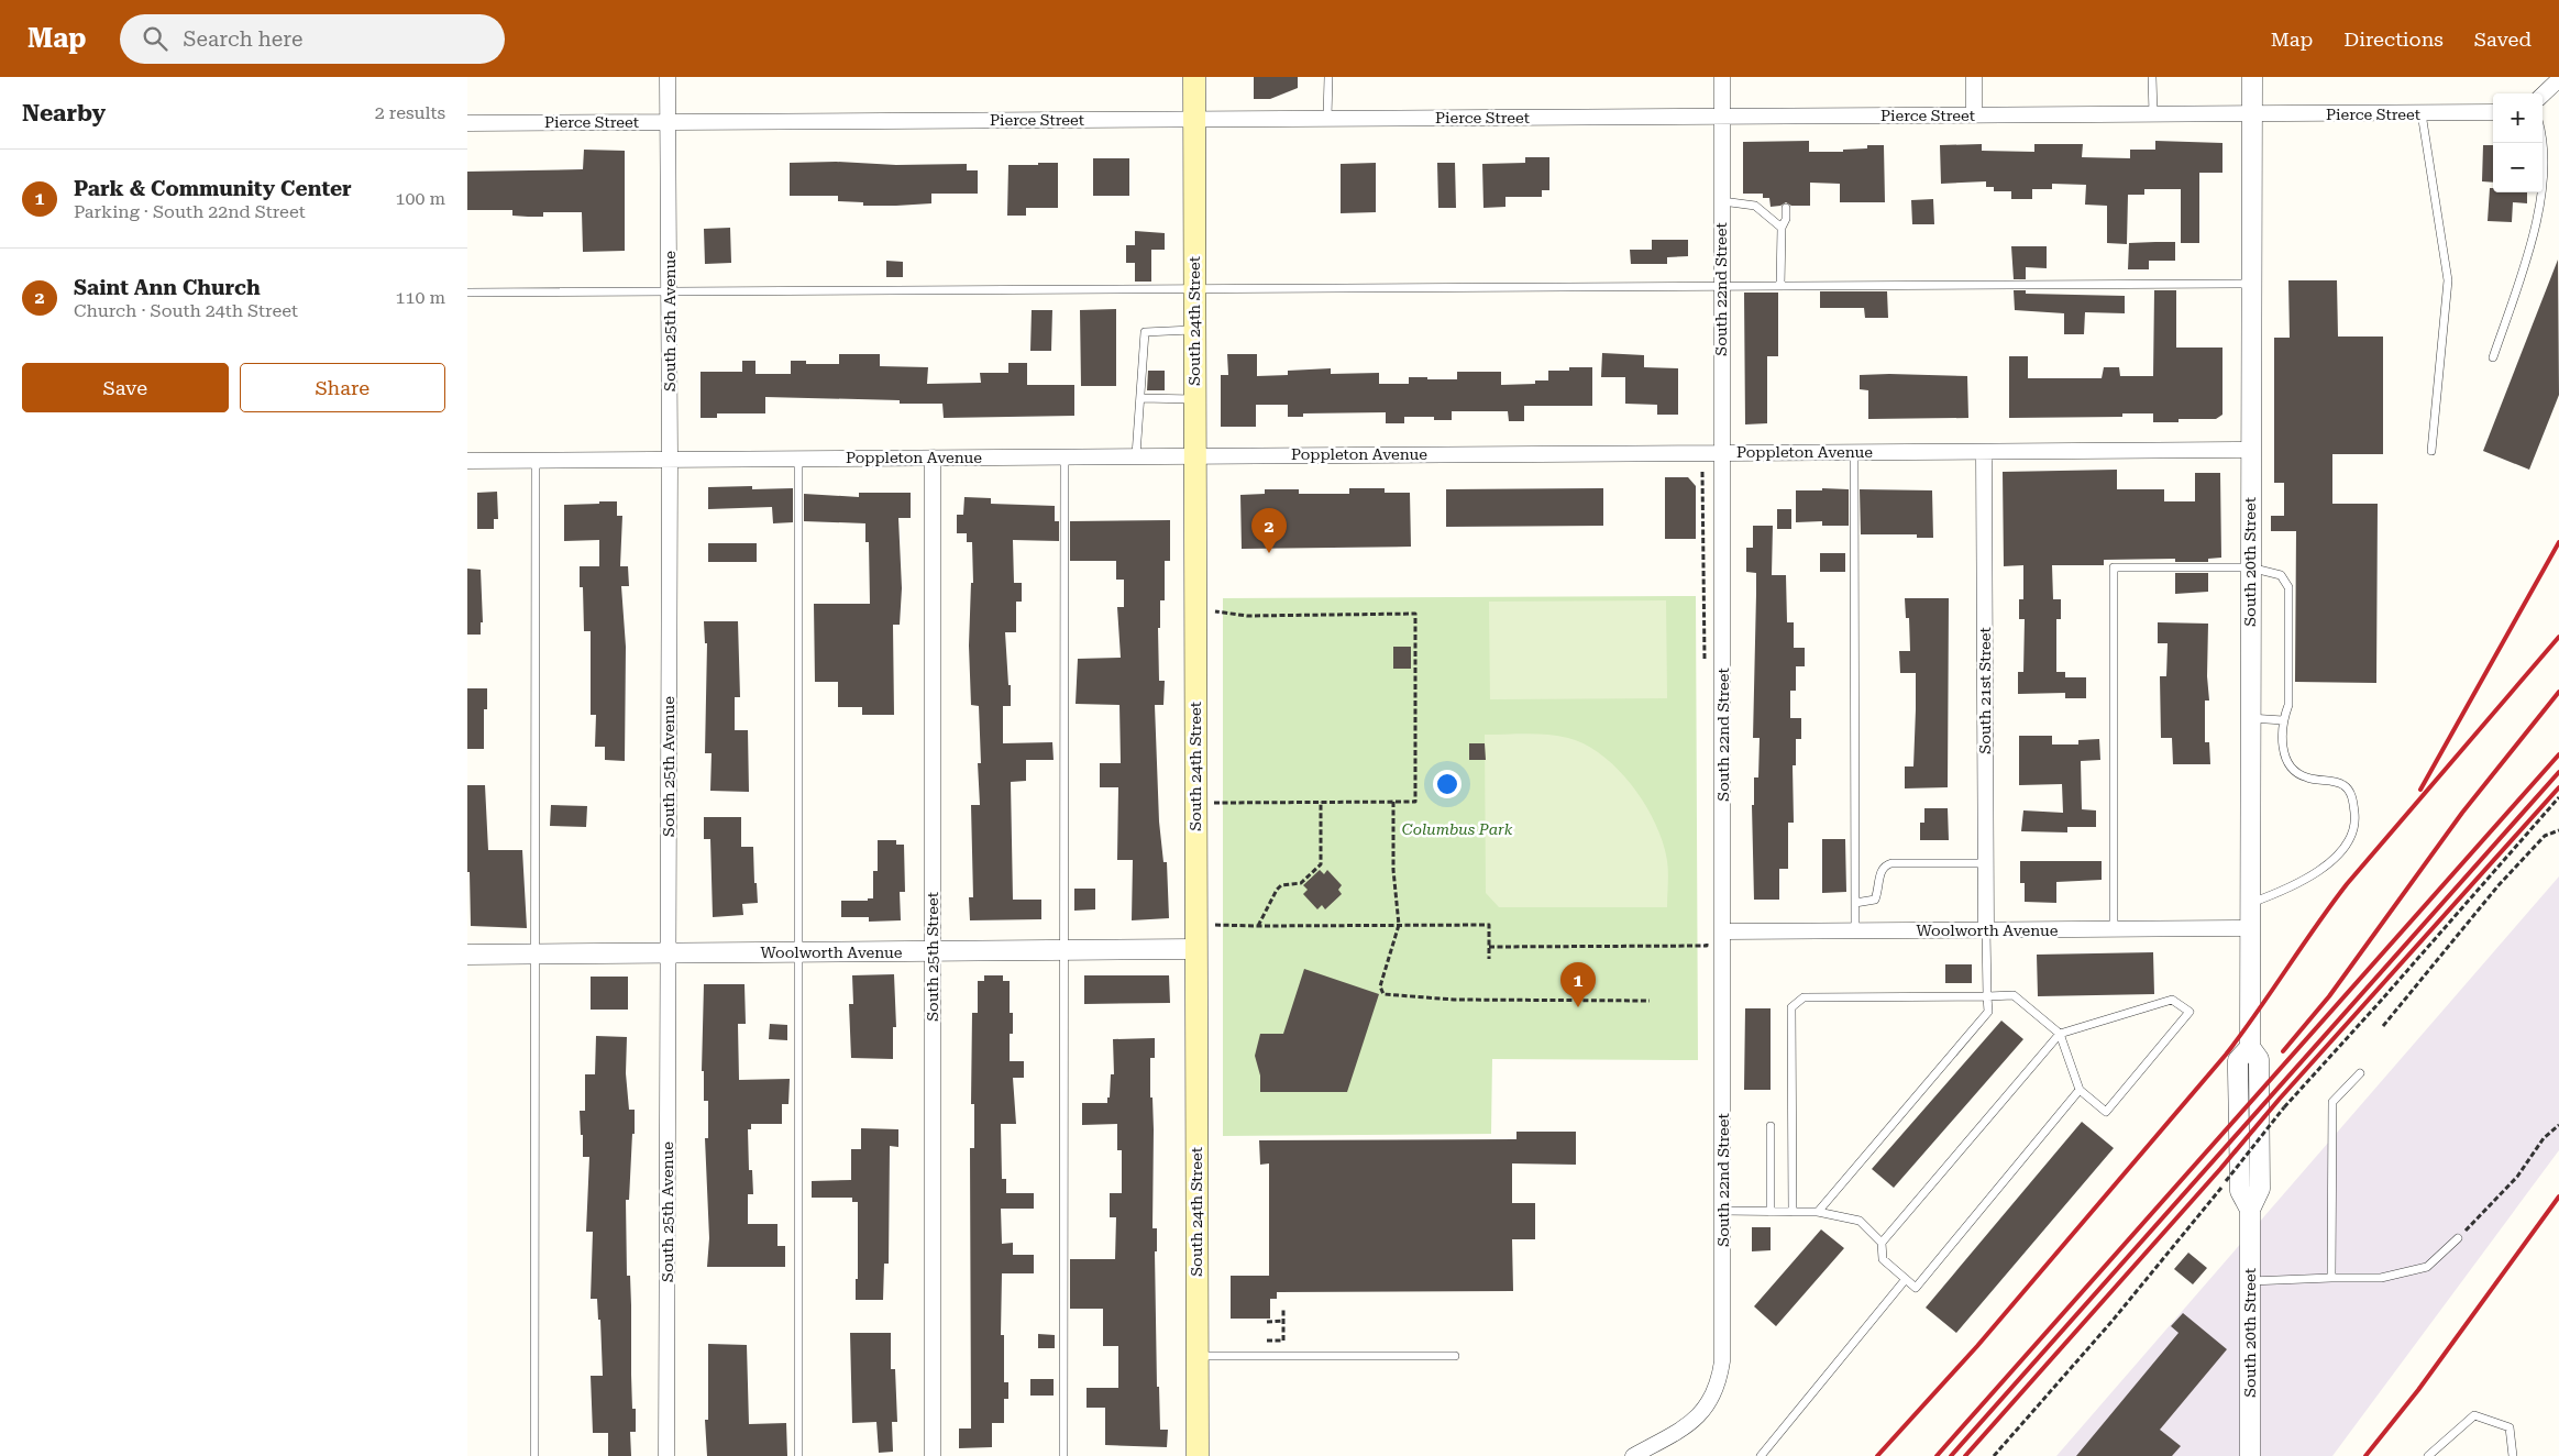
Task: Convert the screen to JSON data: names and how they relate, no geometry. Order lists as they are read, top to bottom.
{
  "streets": {
    "main road": ["South 24th Street"],
    "street": [
      "Pierce Street",
      "South 22nd Street",
      "South 25th Avenue",
      "Poppleton Avenue",
      "South 20th Street",
      "South 21st Street",
      "Woolworth Avenue",
      "South 25th Street"
    ]
  },
  "crossings": [
    ["Pierce Street", "South 22nd Street"],
    ["Pierce Street", "South 25th Avenue"],
    ["Pierce Street", "South 24th Street"],
    ["Pierce Street", "South 20th Street"],
    ["South 22nd Street", "Poppleton Avenue"],
    ["South 22nd Street", "Woolworth Avenue"],
    ["South 25th Avenue", "Poppleton Avenue"],
    ["South 25th Avenue", "Woolworth Avenue"],
    ["South 24th Street", "Poppleton Avenue"],
    ["South 24th Street", "Woolworth Avenue"],
    ["Poppleton Avenue", "South 20th Street"],
    ["Poppleton Avenue", "South 21st Street"],
    ["Poppleton Avenue", "South 25th Street"],
    ["South 20th Street", "Woolworth Avenue"],
    ["South 21st Street", "Woolworth Avenue"],
    ["Woolworth Avenue", "South 25th Street"]
  ],
  "parks": ["Columbus Park"],
  "page": {
    "header": "Map",
    "search": "Search here",
    "nav": ["Map", "Directions", "Saved"],
    "heading": ["Nearby", "2 results"],
    "map_buttons": ["+", "−"],
    "list": [
      {
        "mark": "1",
        "name": "Park & Community Center",
        "note": "Parking · South 22nd Street",
        "value": "100 m"
      },
      {
        "mark": "2",
        "name": "Saint Ann Church",
        "note": "Church · South 24th Street",
        "value": "110 m"
      }
    ],
    "buttons": ["Save", "Share"],
    "pins": ["2", "1"]
  }
}
